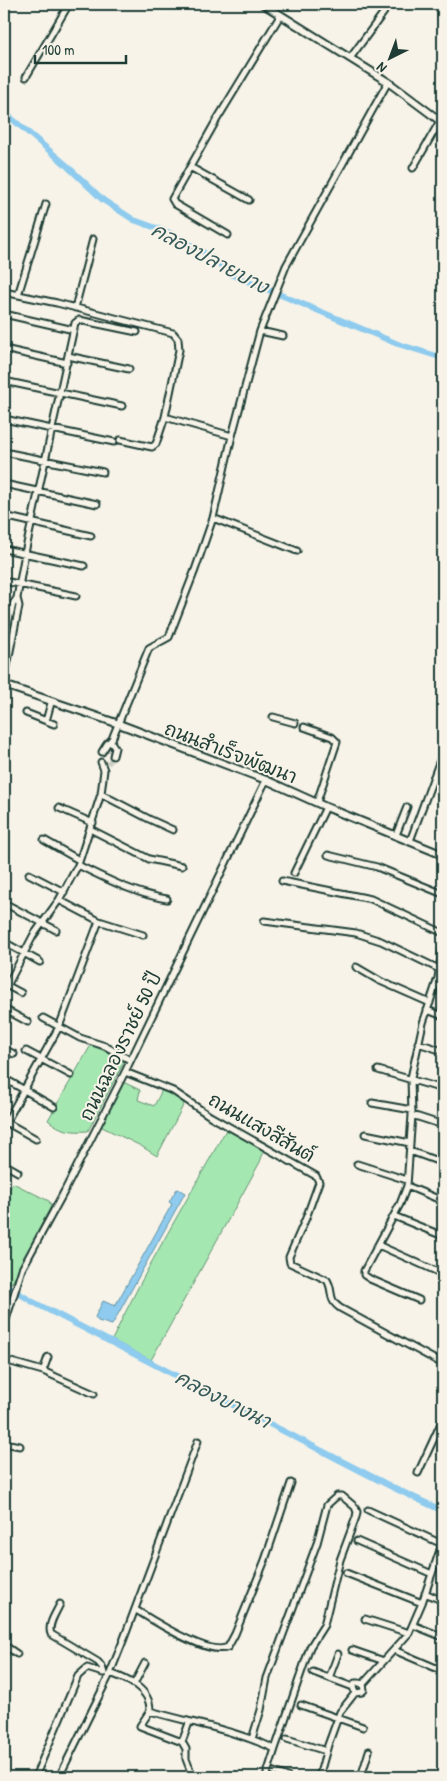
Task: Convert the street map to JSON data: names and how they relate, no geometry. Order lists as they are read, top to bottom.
{
  "streets": {
    "street": ["ถนนสำเร็จพัฒนา", "ถนนฉลองราชย์ 50 ปี", "ถนนแสงสีสันต์"]
  },
  "crossings": [
    ["ถนนสำเร็จพัฒนา", "ถนนฉลองราชย์ 50 ปี"],
    ["ถนนฉลองราชย์ 50 ปี", "ถนนแสงสีสันต์"]
  ],
  "water": ["คลองปลายบาง", "คลองบางนา"],
  "scale_bar": "100 m",
  "north": "bottom left"
}
